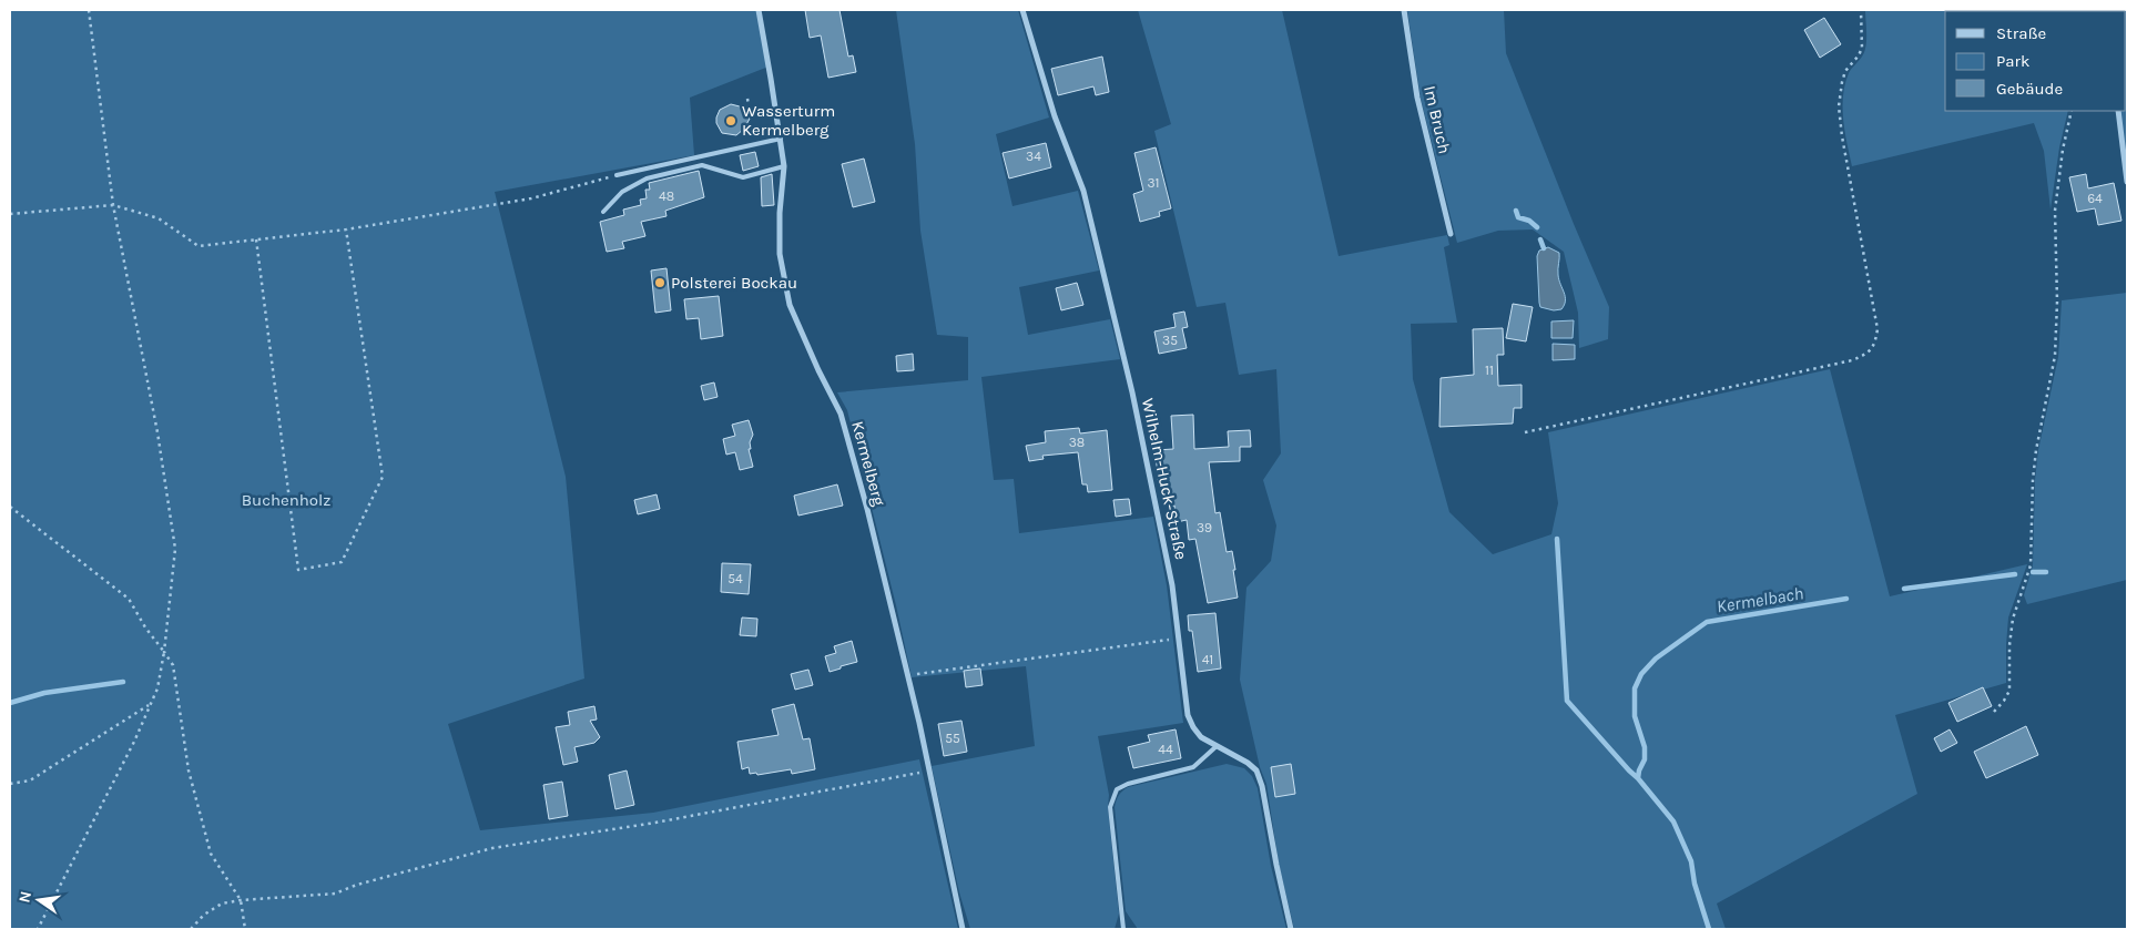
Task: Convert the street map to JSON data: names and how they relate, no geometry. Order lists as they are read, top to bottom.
{
  "streets": {
    "street": ["Im Bruch", "Kermelberg", "Wilhelm-Huck-Straße"]
  },
  "water": ["Kermelbach"],
  "parks": ["Buchenholz"],
  "places": ["Wasserturm Kermelberg", "Polsterei Bockau"],
  "house_numbers": [
    "34",
    "31",
    "48",
    "64",
    "35",
    "11",
    "38",
    "39",
    "54",
    "41",
    "55",
    "44"
  ],
  "legend": ["Straße", "Park", "Gebäude"],
  "north": "left"
}
